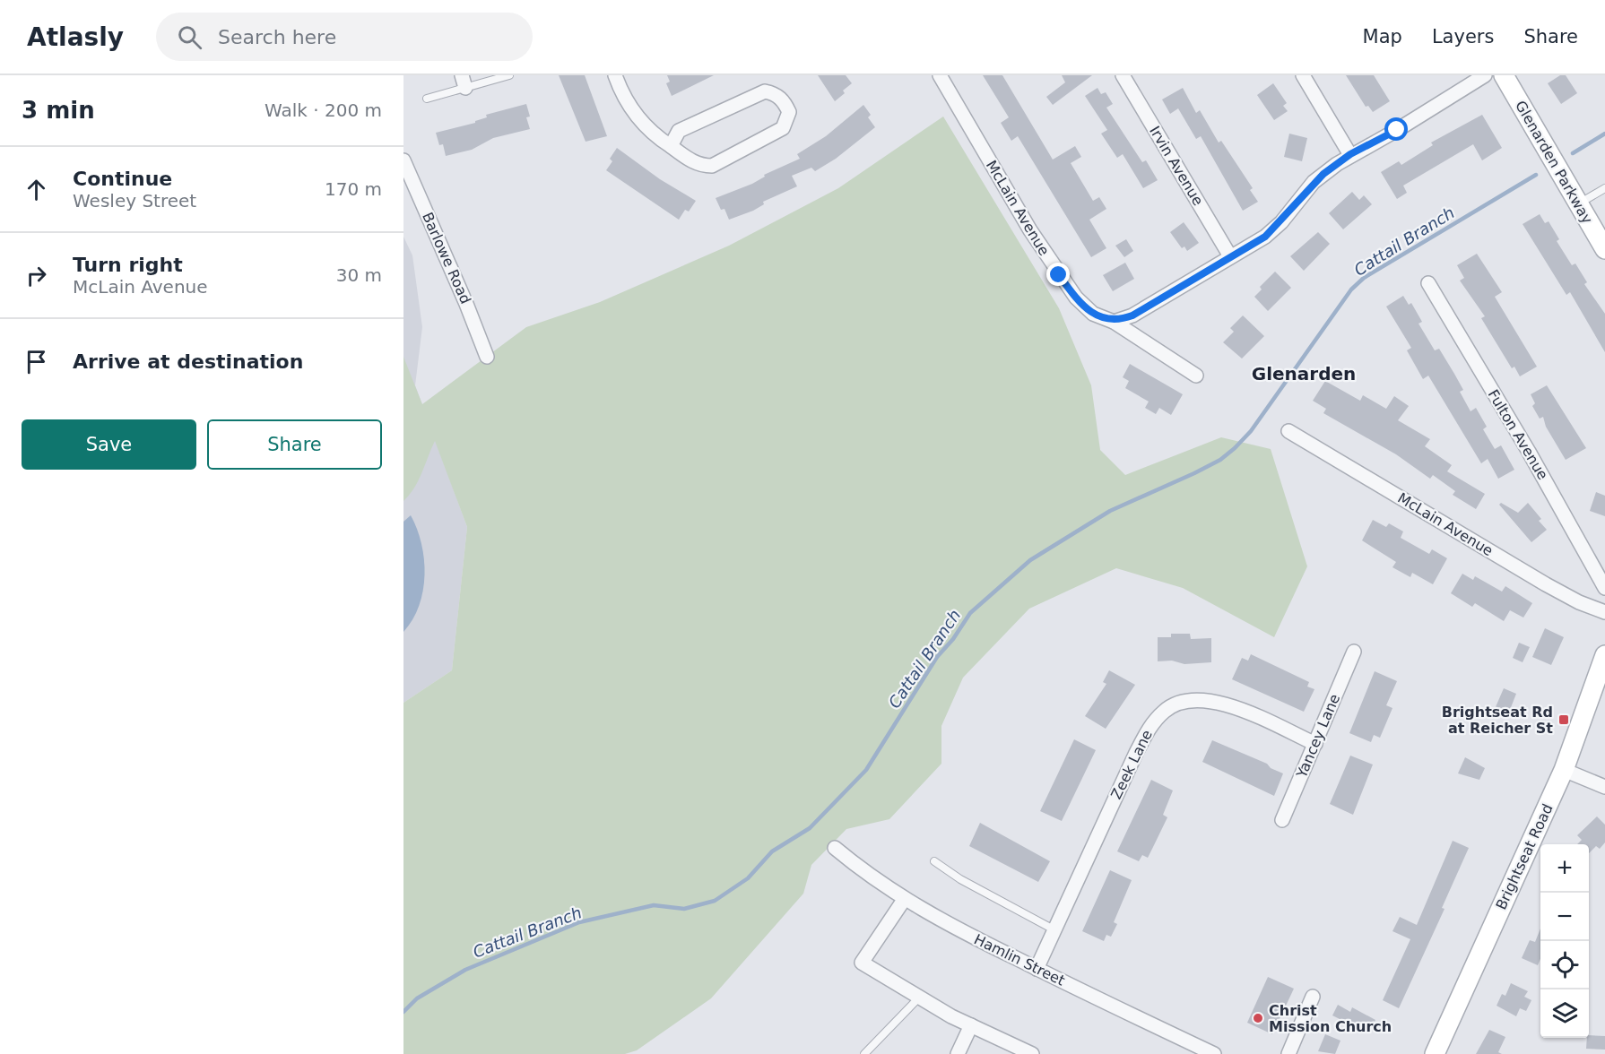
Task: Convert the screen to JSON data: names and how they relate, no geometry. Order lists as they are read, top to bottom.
{
  "streets": {
    "street": [
      "Glenarden Parkway",
      "Irvin Avenue",
      "McLain Avenue",
      "Barlowe Road",
      "Fulton Avenue",
      "Yancey Lane",
      "Zeek Lane",
      "Brightseat Road",
      "Hamlin Street"
    ]
  },
  "crossings": [
    ["Yancey Lane", "Zeek Lane"],
    ["Zeek Lane", "Hamlin Street"]
  ],
  "districts": ["Glenarden"],
  "water": ["Cattail Branch"],
  "places": {
    "transit": ["Brightseat Rd at Reicher St"],
    "other": ["Christ Mission Church"]
  },
  "page": {
    "header": "Atlasly",
    "search": "Search here",
    "nav": ["Map", "Layers", "Share"],
    "heading": ["3 min", "Walk · 200 m"],
    "list": [
      ["Continue", "Wesley Street", "170 m"],
      ["Turn right", "McLain Avenue", "30 m"],
      "Arrive at destination"
    ],
    "buttons": ["Save", "Share"],
    "map_buttons": ["+", "−"]
  }
}
